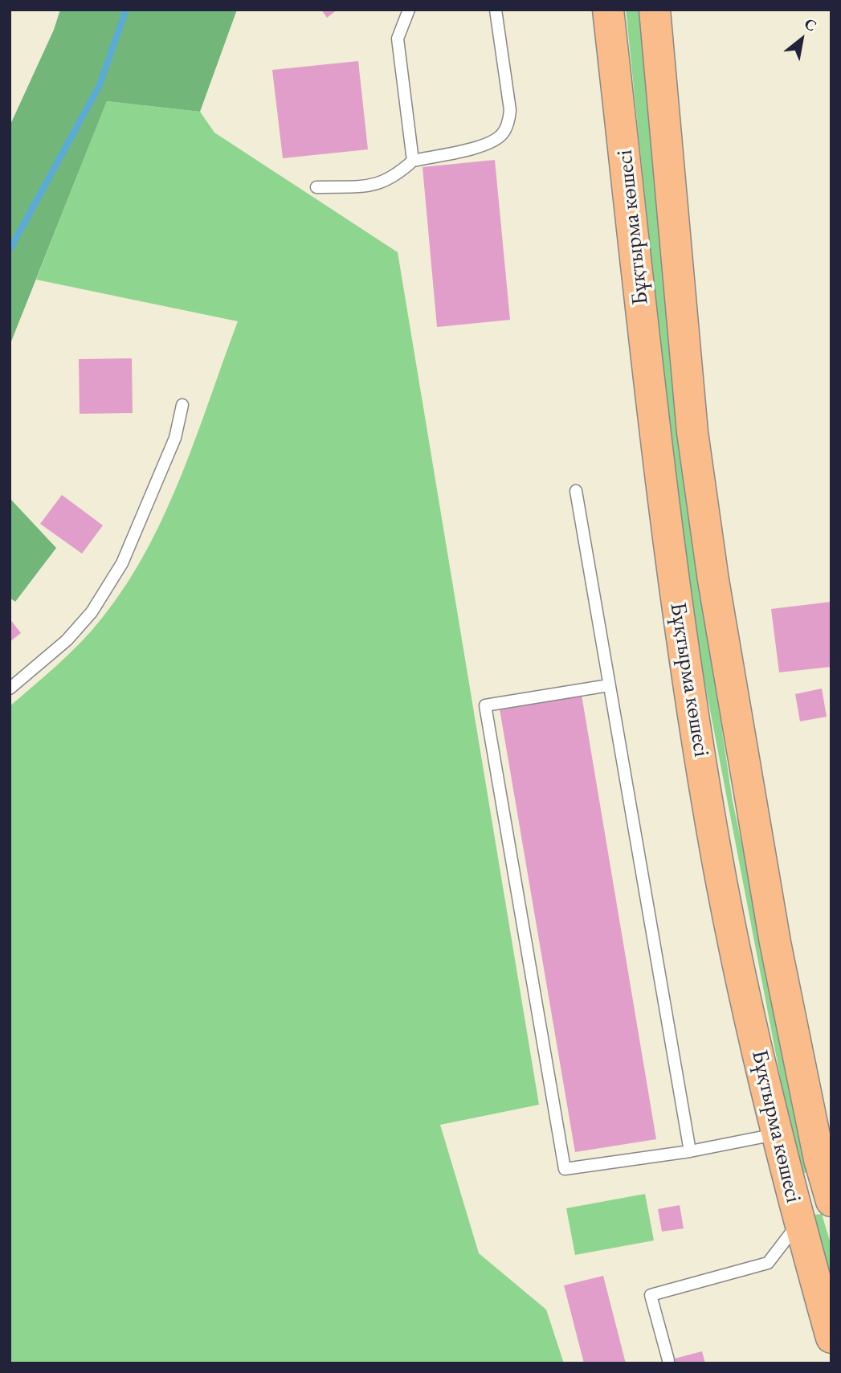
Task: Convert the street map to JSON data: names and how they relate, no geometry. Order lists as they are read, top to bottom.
{
  "streets": {
    "main road": ["Бұқтырма көшесі"]
  },
  "north": "top right"
}
